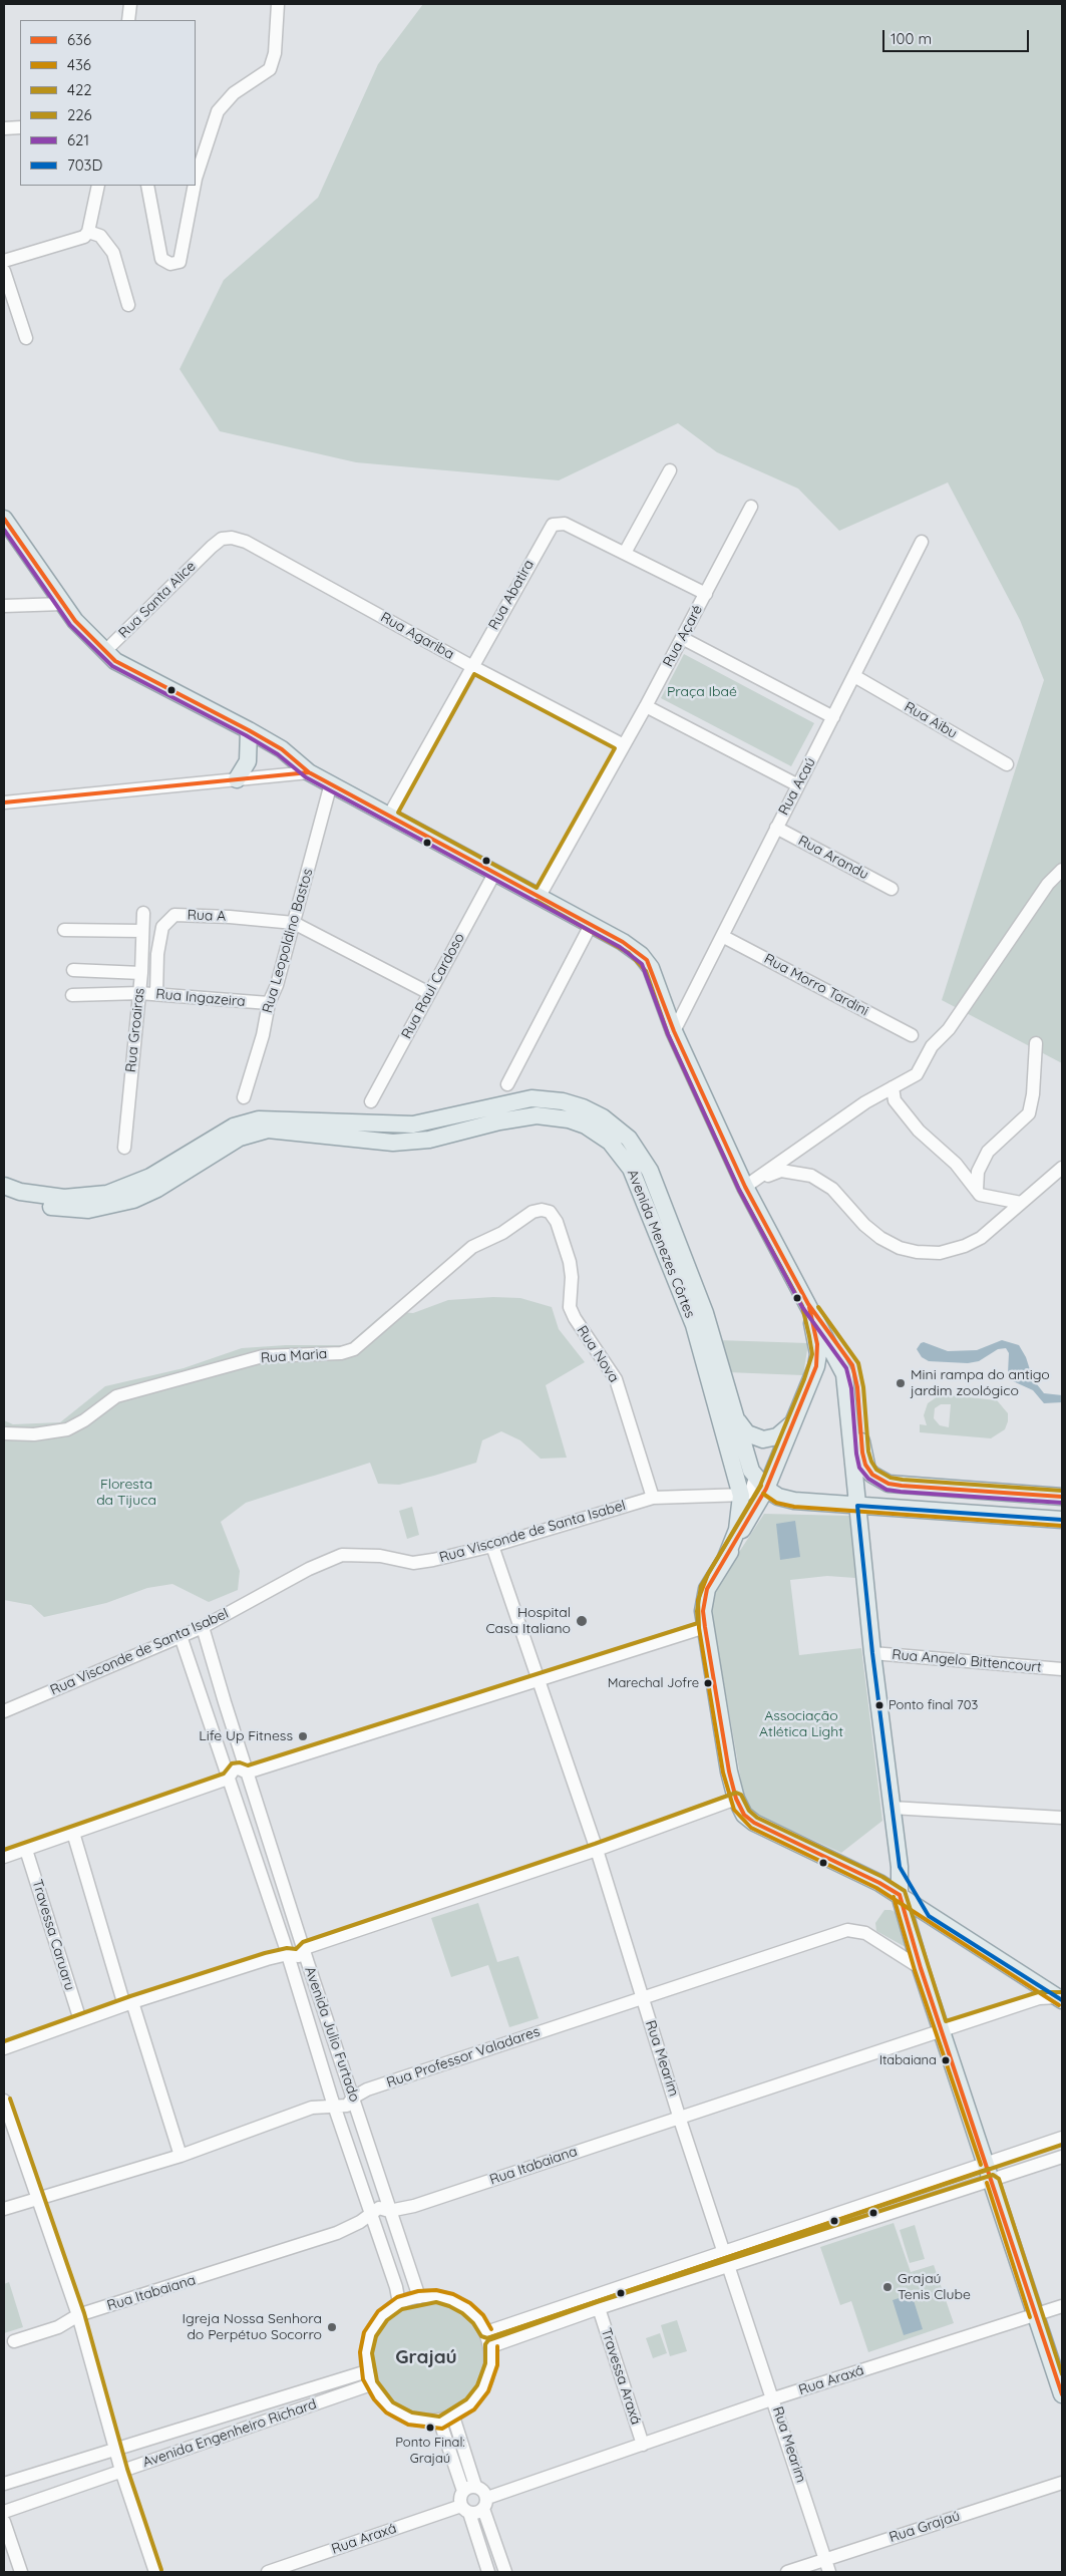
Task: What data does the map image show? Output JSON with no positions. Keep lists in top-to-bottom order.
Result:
{
  "streets": {
    "main road": ["Avenida Menezes Côrtes"],
    "street": [
      "Rua Abatira",
      "Rua Santa Alice",
      "Rua Agariba",
      "Rua Açaré",
      "Rua Aibu",
      "Rua Acaú",
      "Rua Arandu",
      "Rua A",
      "Rua Leopoldino Bastos",
      "Rua Morro Tardini",
      "Rua Raul Cardoso",
      "Rua Ingazeira",
      "Rua Groairas",
      "Rua Nova",
      "Rua Maria",
      "Rua Visconde de Santa Isabel",
      "Rua Angelo Bittencourt",
      "Travessa Caruaru",
      "Avenida Julio Furtado",
      "Rua Professor Valadares",
      "Rua Mearim",
      "Rua Itabaiana",
      "Travessa Araxá",
      "Rua Araxá",
      "Avenida Engenheiro Richard",
      "Rua Grajaú"
    ]
  },
  "crossings": [
    ["Rua Abatira", "Rua Agariba"],
    ["Rua Abatira", "Rua Açaré"],
    ["Rua Santa Alice", "Rua Agariba"],
    ["Rua Agariba", "Rua Açaré"],
    ["Rua Aibu", "Rua Acaú"],
    ["Rua Acaú", "Rua Arandu"],
    ["Rua Acaú", "Rua Morro Tardini"],
    ["Rua A", "Rua Leopoldino Bastos"],
    ["Rua A", "Rua Raul Cardoso"],
    ["Rua A", "Rua Ingazeira"],
    ["Rua Leopoldino Bastos", "Rua Ingazeira"],
    ["Rua Ingazeira", "Rua Groairas"],
    ["Avenida Menezes Côrtes", "Rua Visconde de Santa Isabel"],
    ["Rua Nova", "Rua Maria"],
    ["Rua Nova", "Rua Visconde de Santa Isabel"],
    ["Rua Visconde de Santa Isabel", "Avenida Julio Furtado"],
    ["Rua Visconde de Santa Isabel", "Rua Mearim"],
    ["Avenida Julio Furtado", "Rua Professor Valadares"],
    ["Avenida Julio Furtado", "Rua Itabaiana"],
    ["Avenida Julio Furtado", "Avenida Engenheiro Richard"],
    ["Rua Professor Valadares", "Rua Mearim"],
    ["Rua Mearim", "Rua Itabaiana"],
    ["Rua Mearim", "Rua Araxá"],
    ["Rua Mearim", "Rua Grajaú"],
    ["Travessa Araxá", "Rua Araxá"]
  ],
  "districts": ["Grajaú"],
  "parks": ["Praça Ibaé", "Floresta da Tijuca", "Associação Atlética Light"],
  "places": [
    "Mini rampa do antigo jardim zoológico",
    "Hospital Casa Italiano",
    "Marechal Jofre",
    "Ponto final 703",
    "Life Up Fitness",
    "Itabaiana",
    "Grajaú Tenis Clube",
    "Igreja Nossa Senhora do Perpétuo Socorro",
    "Ponto Final: Grajaú"
  ],
  "lines": [
    "transit line 636",
    "transit line 621",
    "transit line 422",
    "transit line 436",
    "transit line 703D",
    "transit line 226"
  ],
  "legend": [
    "636",
    "436",
    "422",
    "226",
    "621",
    "703D"
  ],
  "scale_bar": "100 m"
}
